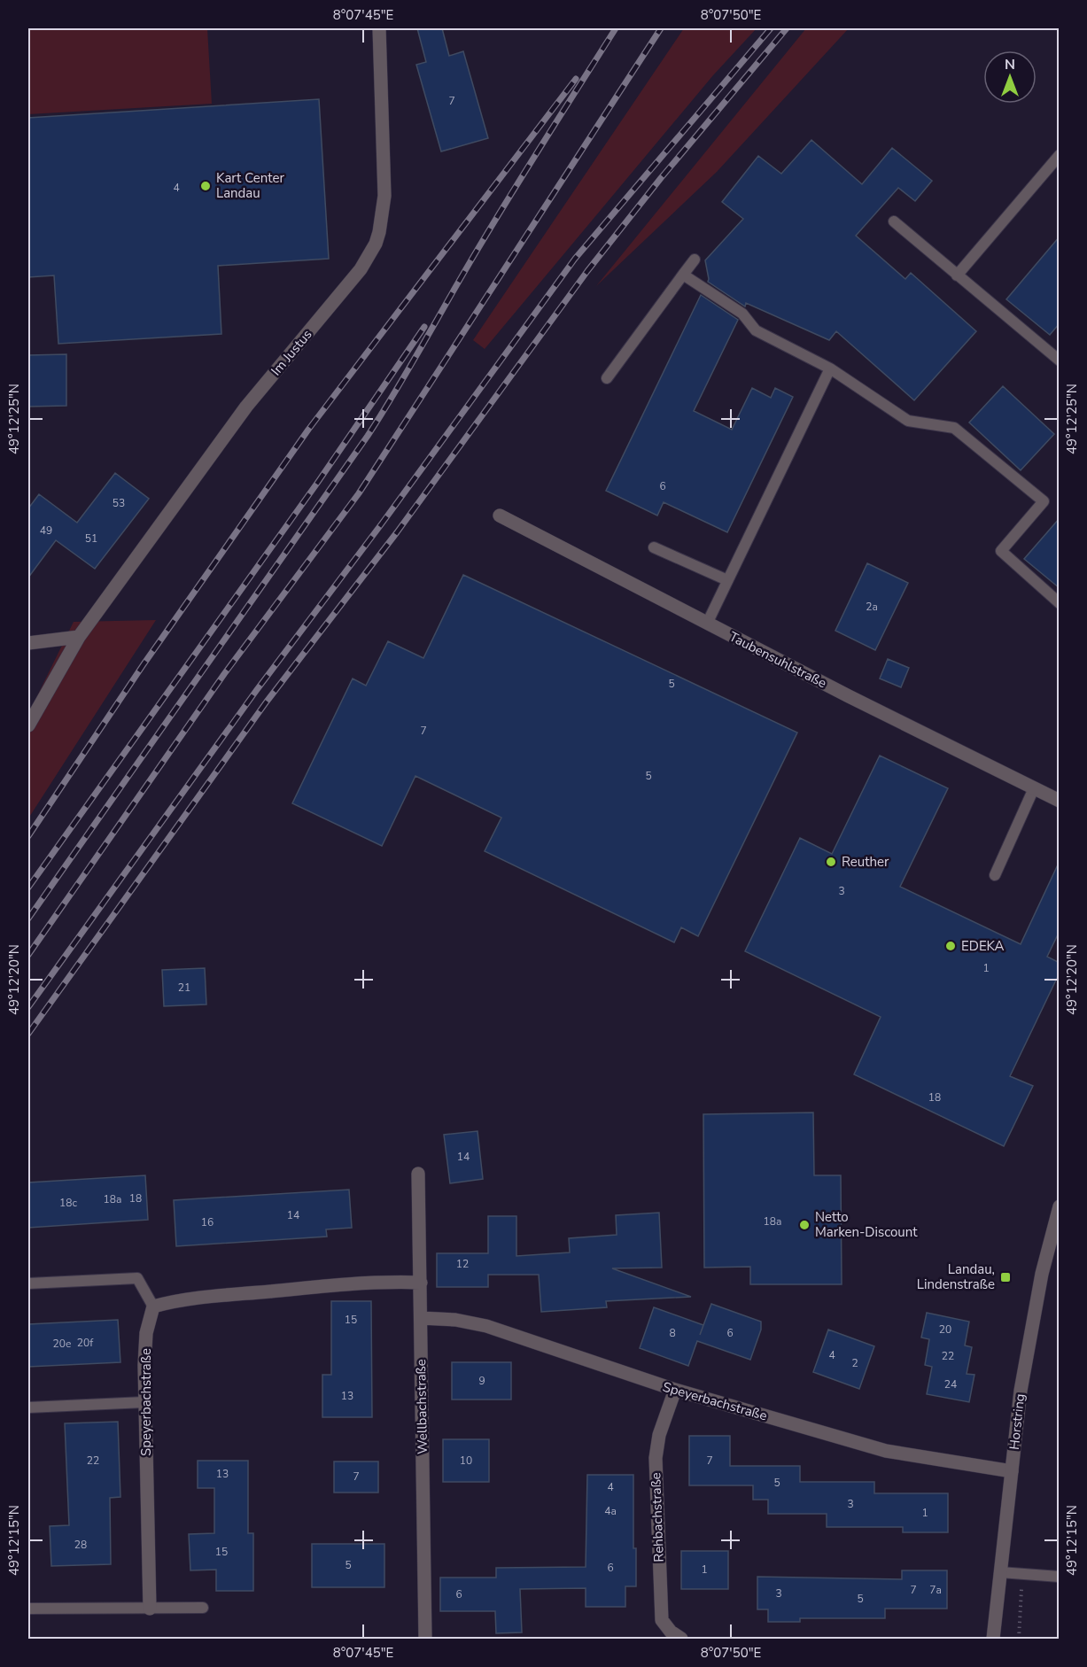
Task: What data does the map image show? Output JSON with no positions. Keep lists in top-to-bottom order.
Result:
{
  "streets": {
    "street": [
      "Im Justus",
      "Taubensuhlstraße",
      "Speyerbachstraße",
      "Wellbachstraße",
      "Horstring",
      "Rehbachstraße"
    ]
  },
  "crossings": [
    ["Speyerbachstraße", "Wellbachstraße"],
    ["Speyerbachstraße", "Horstring"],
    ["Speyerbachstraße", "Rehbachstraße"]
  ],
  "places": {
    "other": [
      "Kart Center Landau",
      "Reuther",
      "EDEKA",
      "Netto Marken-Discount"
    ],
    "transit": ["Landau, Lindenstraße"]
  },
  "house_numbers": [
    "7",
    "4",
    "6",
    "53",
    "49",
    "51",
    "2a",
    "5",
    "7",
    "5",
    "3",
    "1",
    "21",
    "18",
    "14",
    "18",
    "18a",
    "18c",
    "14",
    "18a",
    "16",
    "12",
    "15",
    "20",
    "8",
    "6",
    "20f",
    "20e",
    "4",
    "22",
    "2",
    "9",
    "24",
    "13",
    "22",
    "10",
    "7",
    "13",
    "7",
    "5",
    "4",
    "3",
    "4a",
    "1",
    "28",
    "15",
    "5",
    "6",
    "1",
    "7",
    "7a",
    "3",
    "6",
    "5"
  ],
  "north": "top",
  "coordinates": [
    "8°07'45\"E",
    "8°07'50\"E",
    "49°12'25\"N",
    "49°12'20\"N",
    "49°12'15\"N"
  ]
}
